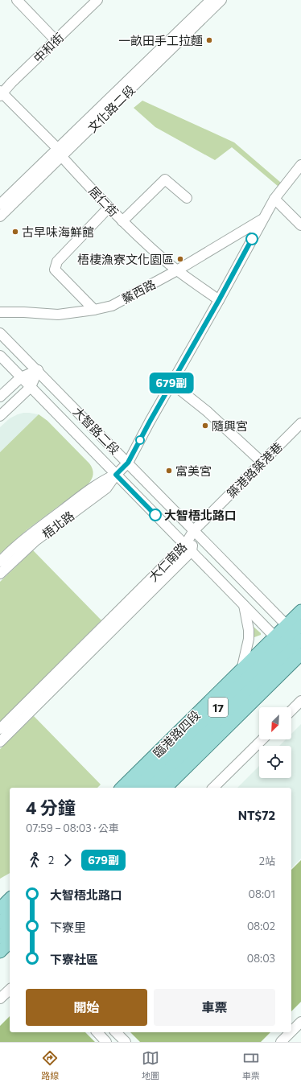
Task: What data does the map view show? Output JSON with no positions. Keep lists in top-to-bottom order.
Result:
{
  "streets": {
    "main road": ["17", "臨港路四段"],
    "street": [
      "中和街",
      "文化路二段",
      "居仁街",
      "鰲西路",
      "大智路二段",
      "築港路築港巷",
      "梧北路",
      "大仁南路"
    ]
  },
  "crossings": [
    ["中和街", "居仁街"],
    ["文化路二段", "居仁街"],
    ["居仁街", "鰲西路"],
    ["居仁街", "梧北路"],
    ["鰲西路", "梧北路"],
    ["大智路二段", "築港路築港巷"],
    ["大智路二段", "梧北路"],
    ["大智路二段", "大仁南路"],
    ["大智路二段", "臨港路四段"],
    ["築港路築港巷", "大仁南路"]
  ],
  "places": [
    "一畝田手工拉麵",
    "古早味海鮮館",
    "梧棲漁寮文化園區",
    "隨興宮",
    "富美宮",
    "大智梧北路口"
  ],
  "lines": ["bus line 679副"],
  "north": "bottom left",
  "page": {
    "on_map": "679副",
    "heading": ["4 分鐘", "07:59 – 08:03 · 公車", "NT$72"],
    "legs": ["2", "679副", "2站"],
    "list": [
      {
        "name": "大智梧北路口",
        "value": "08:01"
      },
      {
        "name": "下寮里",
        "value": "08:02"
      },
      {
        "name": "下寮社區",
        "value": "08:03"
      }
    ],
    "buttons": ["開始", "車票"],
    "tabs": ["路線", "地圖", "車票"]
  }
}
